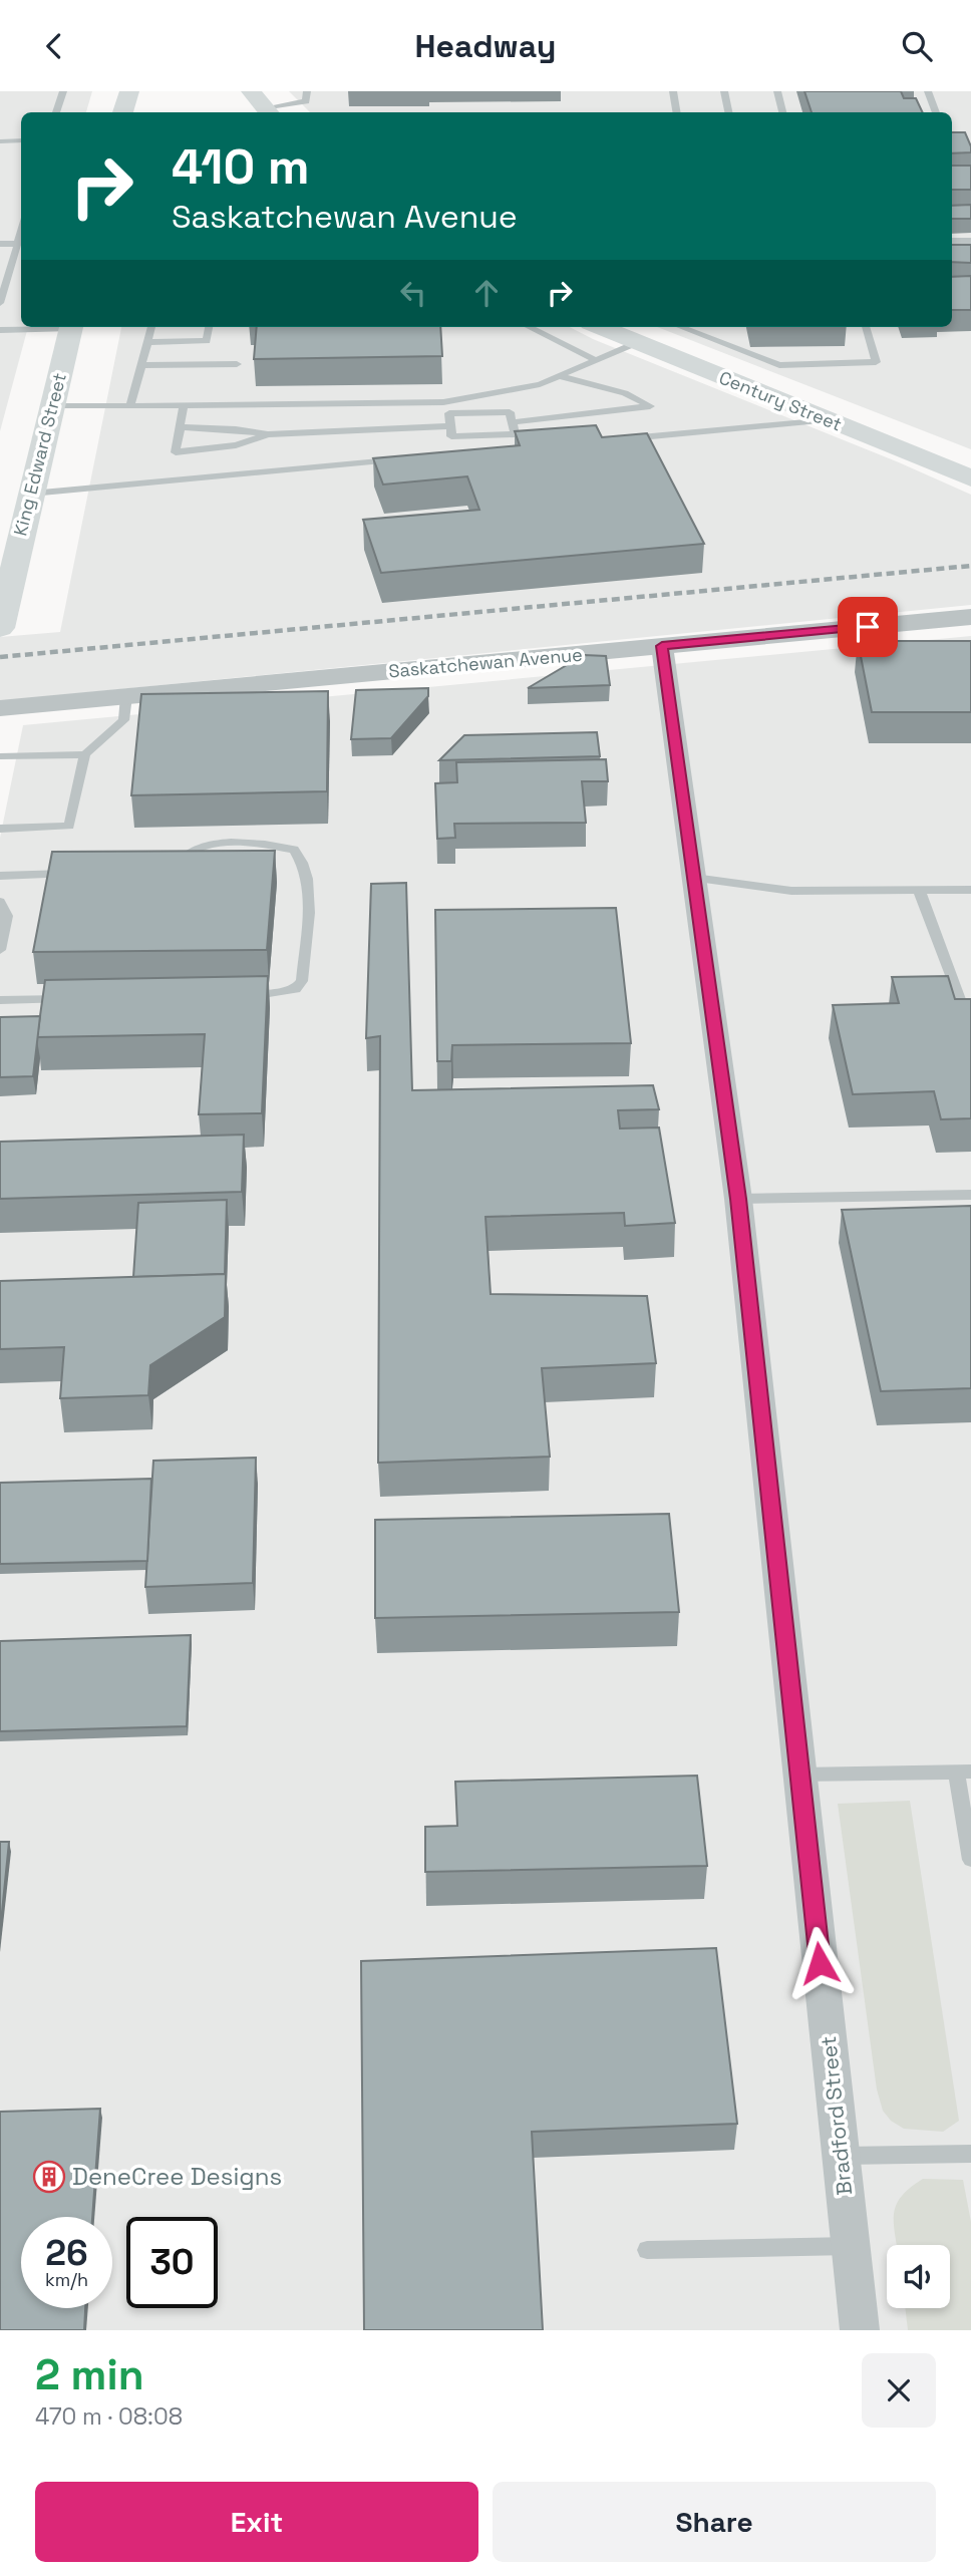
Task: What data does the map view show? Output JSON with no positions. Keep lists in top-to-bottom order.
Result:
{
  "streets": {
    "main road": ["Century Street", "King Edward Street"],
    "street": ["Saskatchewan Avenue", "Bradford Street"]
  },
  "crossings": [
    ["Saskatchewan Avenue", "Bradford Street"]
  ],
  "places": {
    "building": ["DeneCree Designs"]
  },
  "page": {
    "header": "Headway",
    "turn": ["410 m", "Saskatchewan Avenue"],
    "speed": "26 km/h",
    "limit": "30",
    "heading": ["2 min", "470 m · 08:08"],
    "buttons": ["Exit", "Share"]
  }
}
